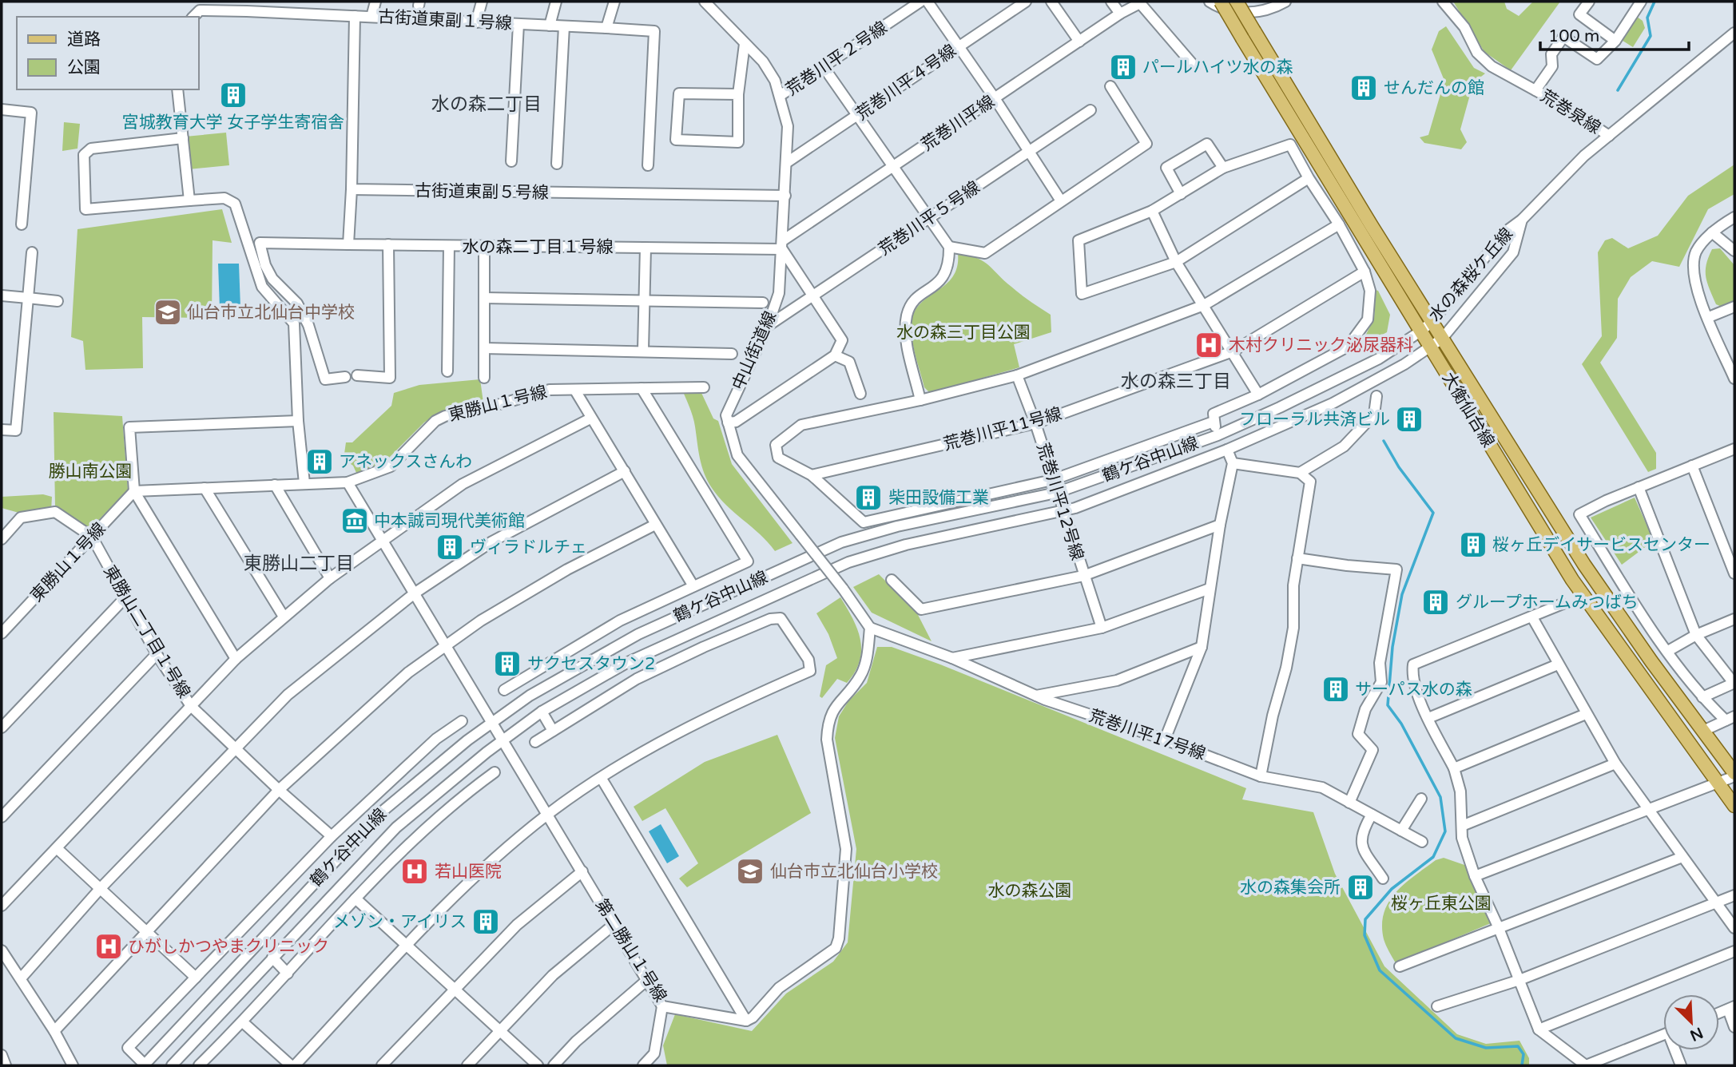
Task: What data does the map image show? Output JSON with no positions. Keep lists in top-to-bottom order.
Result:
{
  "streets": {
    "main road": ["大衡仙台線"],
    "street": [
      "古街道東副１号線",
      "荒巻川平２号線",
      "荒巻川平４号線",
      "荒巻泉線",
      "荒巻川平線",
      "古街道東副５号線",
      "荒巻川平５号線",
      "水の森二丁目１号線",
      "水の森桜ケ丘線",
      "中山街道線",
      "東勝山１号線",
      "荒巻川平11号線",
      "鶴ケ谷中山線",
      "荒巻川平12号線",
      "東勝山二丁目１号線",
      "荒巻川平17号線",
      "第二勝山１号線"
    ]
  },
  "crossings": [
    ["荒巻川平２号線", "中山街道線"],
    ["荒巻川平４号線", "中山街道線"],
    ["荒巻泉線", "水の森桜ケ丘線"],
    ["荒巻川平線", "水の森二丁目１号線"],
    ["荒巻川平線", "中山街道線"],
    ["古街道東副５号線", "中山街道線"],
    ["荒巻川平５号線", "中山街道線"],
    ["水の森二丁目１号線", "中山街道線"],
    ["水の森桜ケ丘線", "大衡仙台線"],
    ["水の森桜ケ丘線", "鶴ケ谷中山線"],
    ["水の森桜ケ丘線", "荒巻川平12号線"],
    ["水の森桜ケ丘線", "第二勝山１号線"],
    ["東勝山１号線", "東勝山二丁目１号線"],
    ["東勝山１号線", "第二勝山１号線"],
    ["大衡仙台線", "鶴ケ谷中山線"],
    ["荒巻川平11号線", "荒巻川平12号線"],
    ["鶴ケ谷中山線", "荒巻川平12号線"],
    ["鶴ケ谷中山線", "第二勝山１号線"]
  ],
  "districts": ["水の森二丁目", "水の森三丁目", "東勝山二丁目"],
  "parks": [
    "水の森三丁目公園",
    "勝山南公園",
    "水の森公園",
    "桜ヶ丘東公園"
  ],
  "places": {
    "building": [
      "パールハイツ水の森",
      "せんだんの館",
      "宮城教育大学 女子学生寄宿舎",
      "フローラル共済ビル",
      "アネックスさんわ",
      "柴田設備工業",
      "桜ヶ丘デイサービスセンター",
      "ヴィラドルチェ",
      "グループホームみつばち",
      "サクセスタウン2",
      "サーパス水の森",
      "水の森集会所",
      "メゾン・アイリス"
    ],
    "school or university": ["仙台市立北仙台中学校", "仙台市立北仙台小学校"],
    "hospital": ["木村クリニック泌尿器科", "若山医院", "ひがしかつやまクリニック"],
    "museum": ["中本誠司現代美術館"]
  },
  "legend": ["道路", "公園"],
  "scale_bar": "100 m",
  "north": "bottom right"
}
